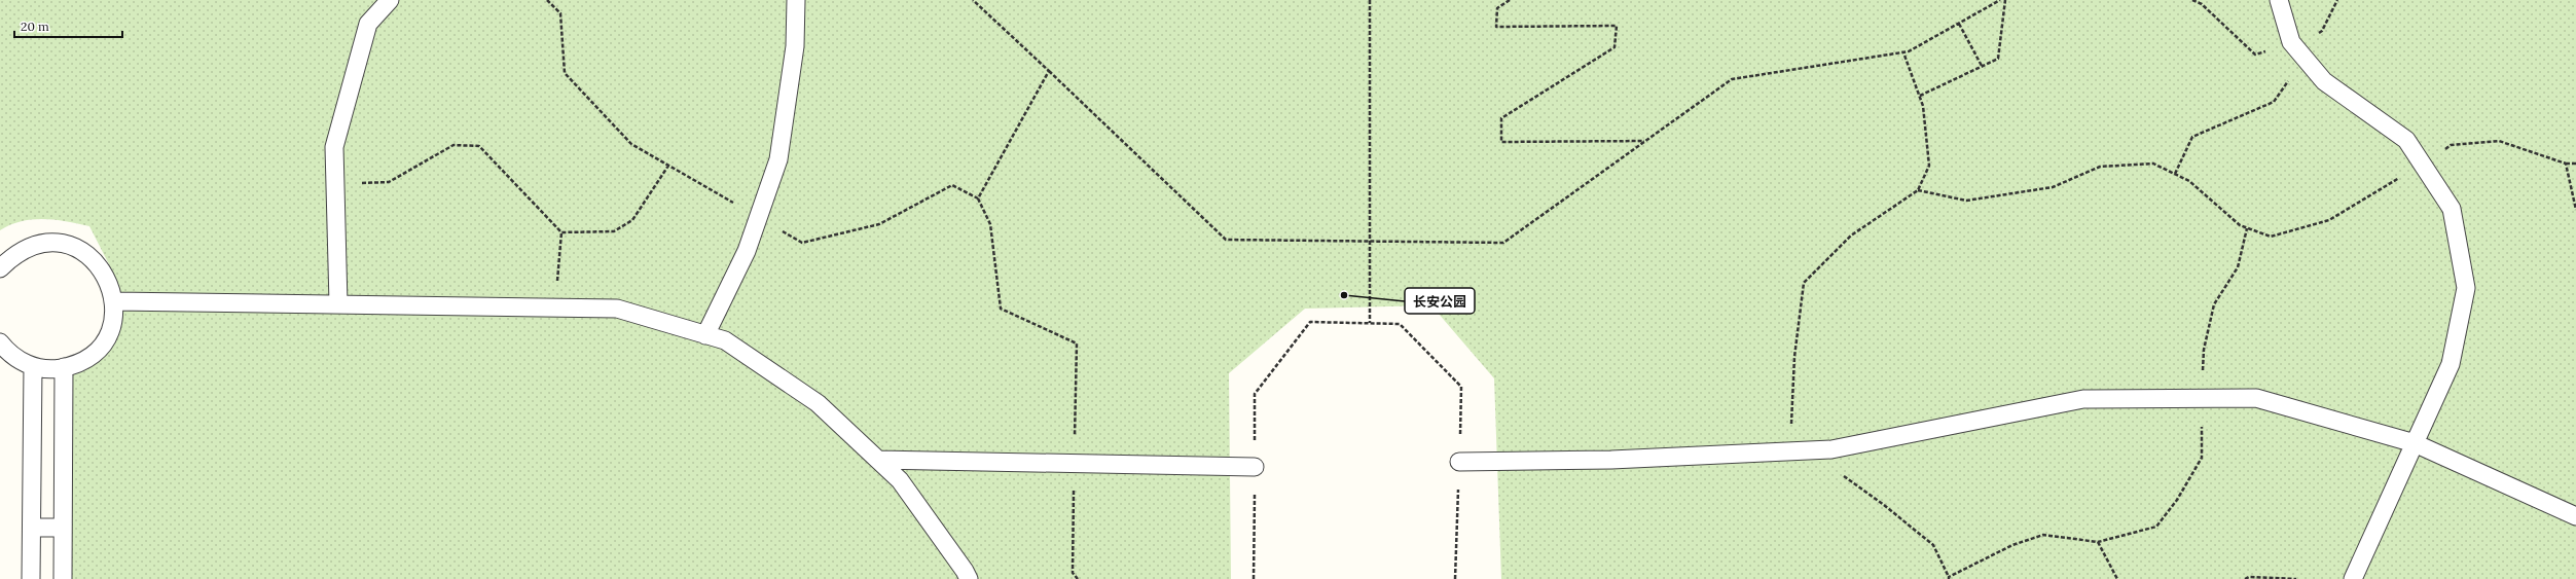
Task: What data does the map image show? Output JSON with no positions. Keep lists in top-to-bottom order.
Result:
{
  "places": ["长安公园"],
  "scale_bar": "20 m"
}
